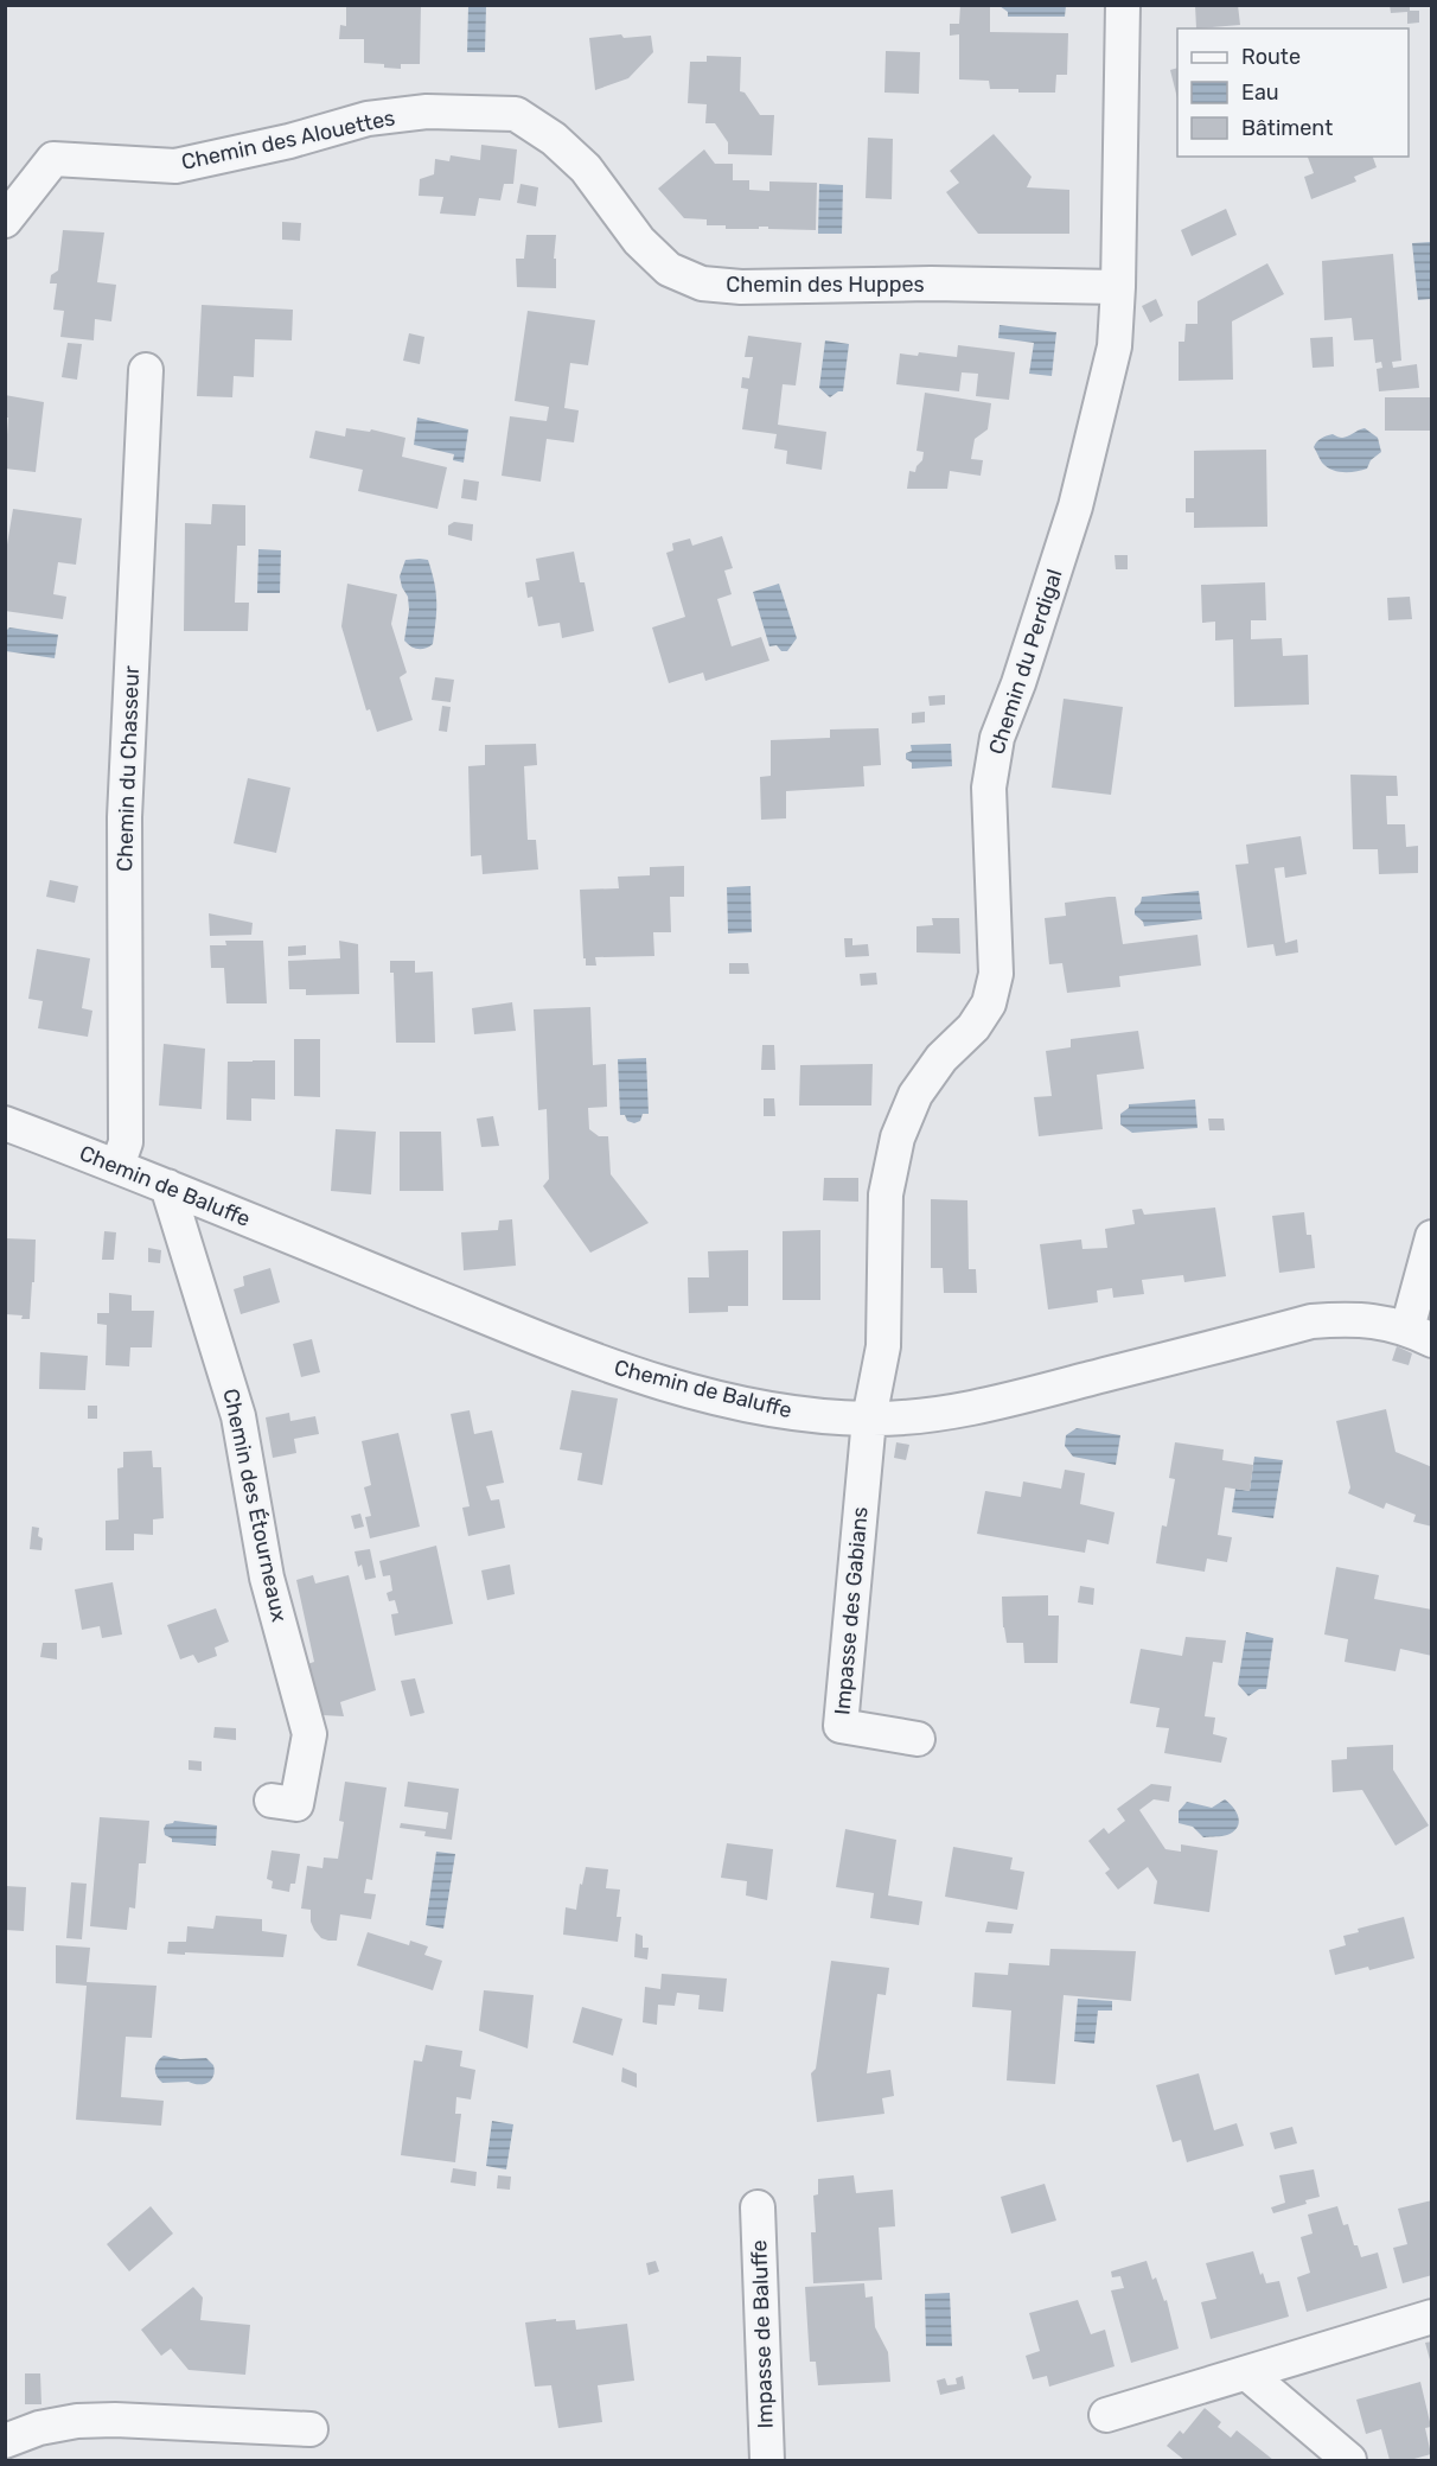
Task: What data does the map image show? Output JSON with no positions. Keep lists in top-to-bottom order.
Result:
{
  "streets": {
    "street": [
      "Chemin des Alouettes",
      "Chemin des Huppes",
      "Chemin du Perdigal",
      "Chemin du Chasseur",
      "Chemin de Baluffe",
      "Chemin des Étourneaux",
      "Impasse des Gabians",
      "Impasse de Baluffe"
    ]
  },
  "crossings": [
    ["Chemin des Alouettes", "Chemin des Huppes"],
    ["Chemin des Huppes", "Chemin du Perdigal"],
    ["Chemin du Perdigal", "Chemin de Baluffe"],
    ["Chemin du Perdigal", "Impasse des Gabians"],
    ["Chemin du Chasseur", "Chemin de Baluffe"],
    ["Chemin de Baluffe", "Chemin des Étourneaux"],
    ["Chemin de Baluffe", "Impasse des Gabians"]
  ],
  "legend": ["Route", "Eau", "Bâtiment"]
}
